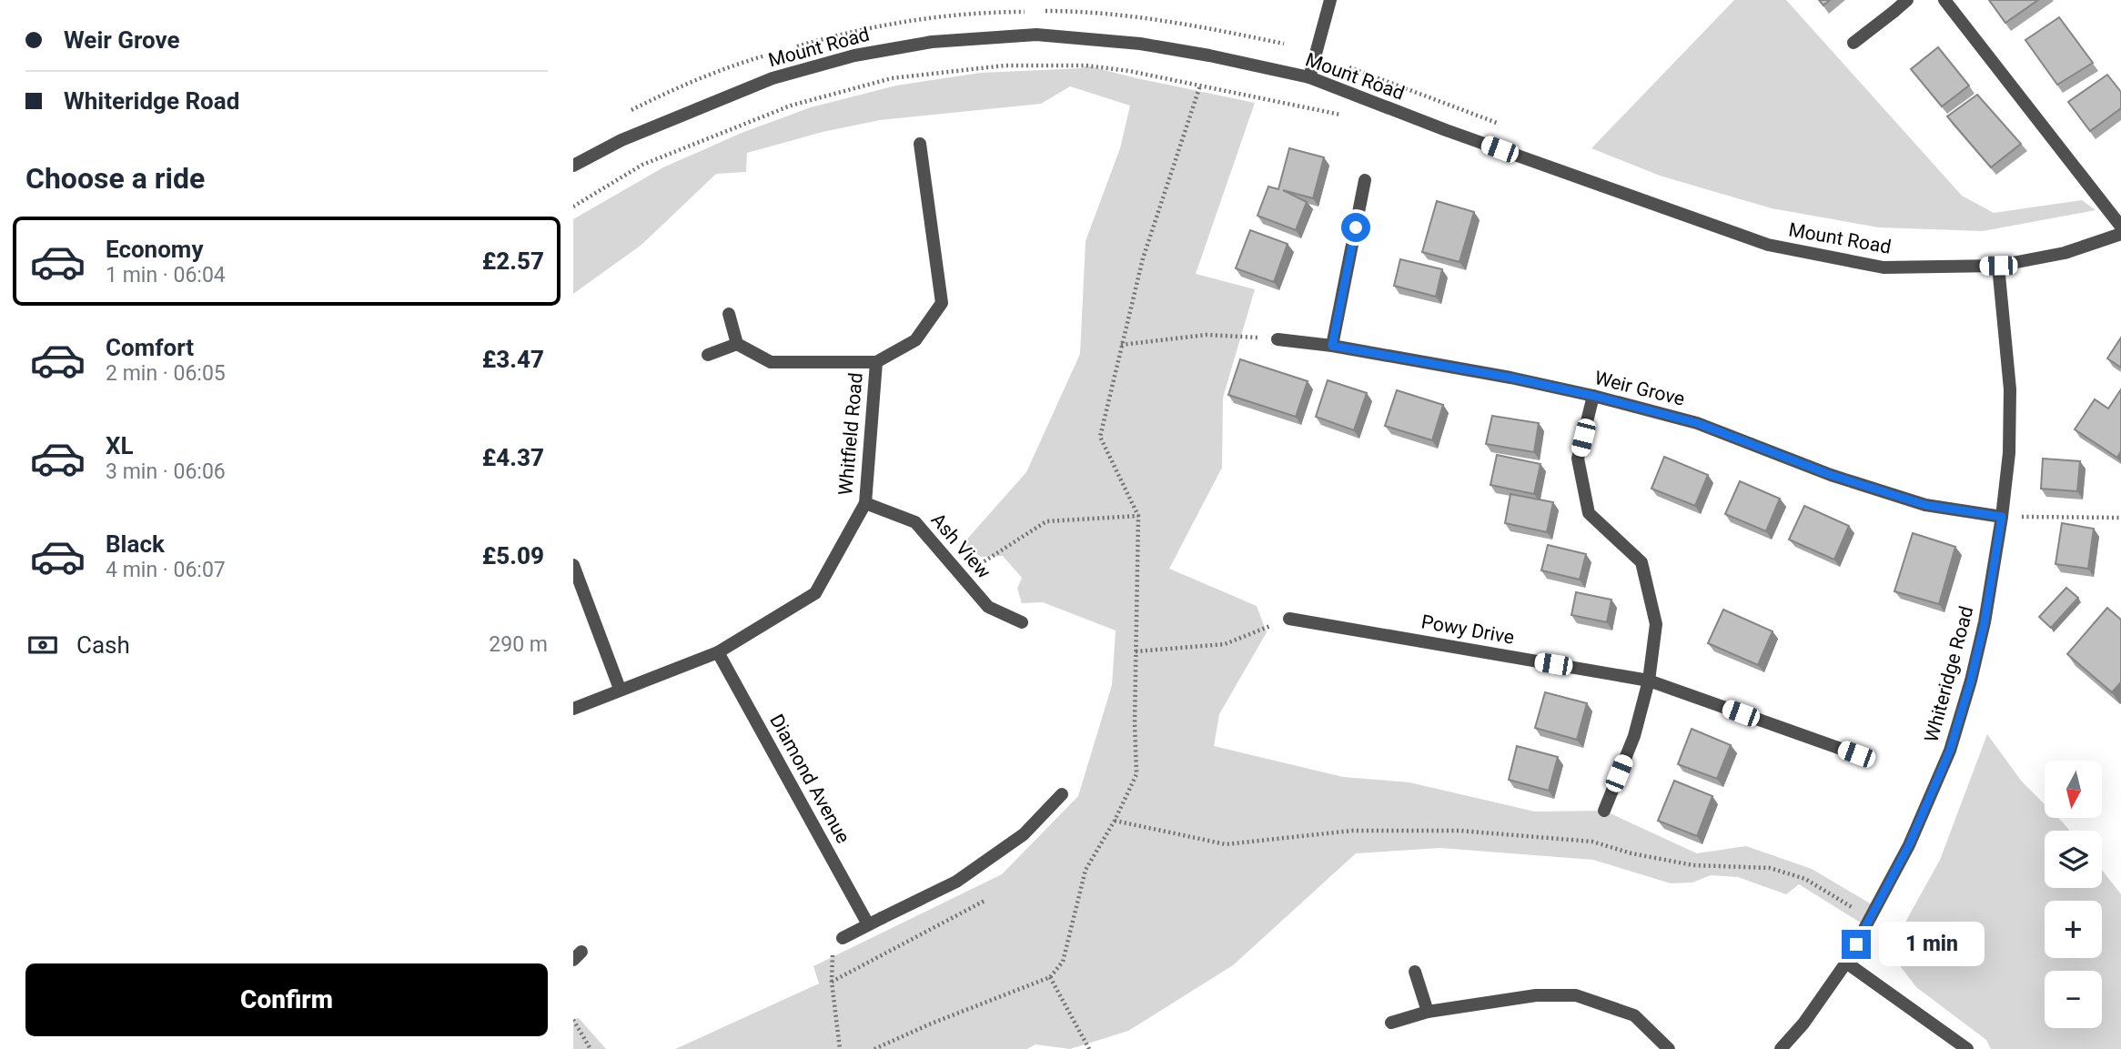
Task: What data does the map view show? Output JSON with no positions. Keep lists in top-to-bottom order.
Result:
{
  "streets": {
    "street": [
      "Mount Road",
      "Weir Grove",
      "Whitfield Road",
      "Ash View",
      "Powy Drive",
      "Whiteridge Road",
      "Diamond Avenue"
    ]
  },
  "crossings": [
    ["Mount Road", "Whiteridge Road"],
    ["Weir Grove", "Whiteridge Road"],
    ["Whitfield Road", "Ash View"],
    ["Whitfield Road", "Diamond Avenue"]
  ],
  "north": "bottom",
  "page": {
    "banner": ["Weir Grove", "Whiteridge Road"],
    "heading": "Choose a ride",
    "list": [
      {
        "name": "Economy",
        "note": "1 min · 06:04",
        "value": "£2.57"
      },
      {
        "name": "Comfort",
        "note": "2 min · 06:05",
        "value": "£3.47"
      },
      {
        "name": "XL",
        "note": "3 min · 06:06",
        "value": "£4.37"
      },
      {
        "name": "Black",
        "note": "4 min · 06:07",
        "value": "£5.09"
      }
    ],
    "pay": ["Cash", "290 m"],
    "map_buttons": ["+", "−"],
    "bubble": "1 min",
    "buttons": "Confirm"
  }
}
